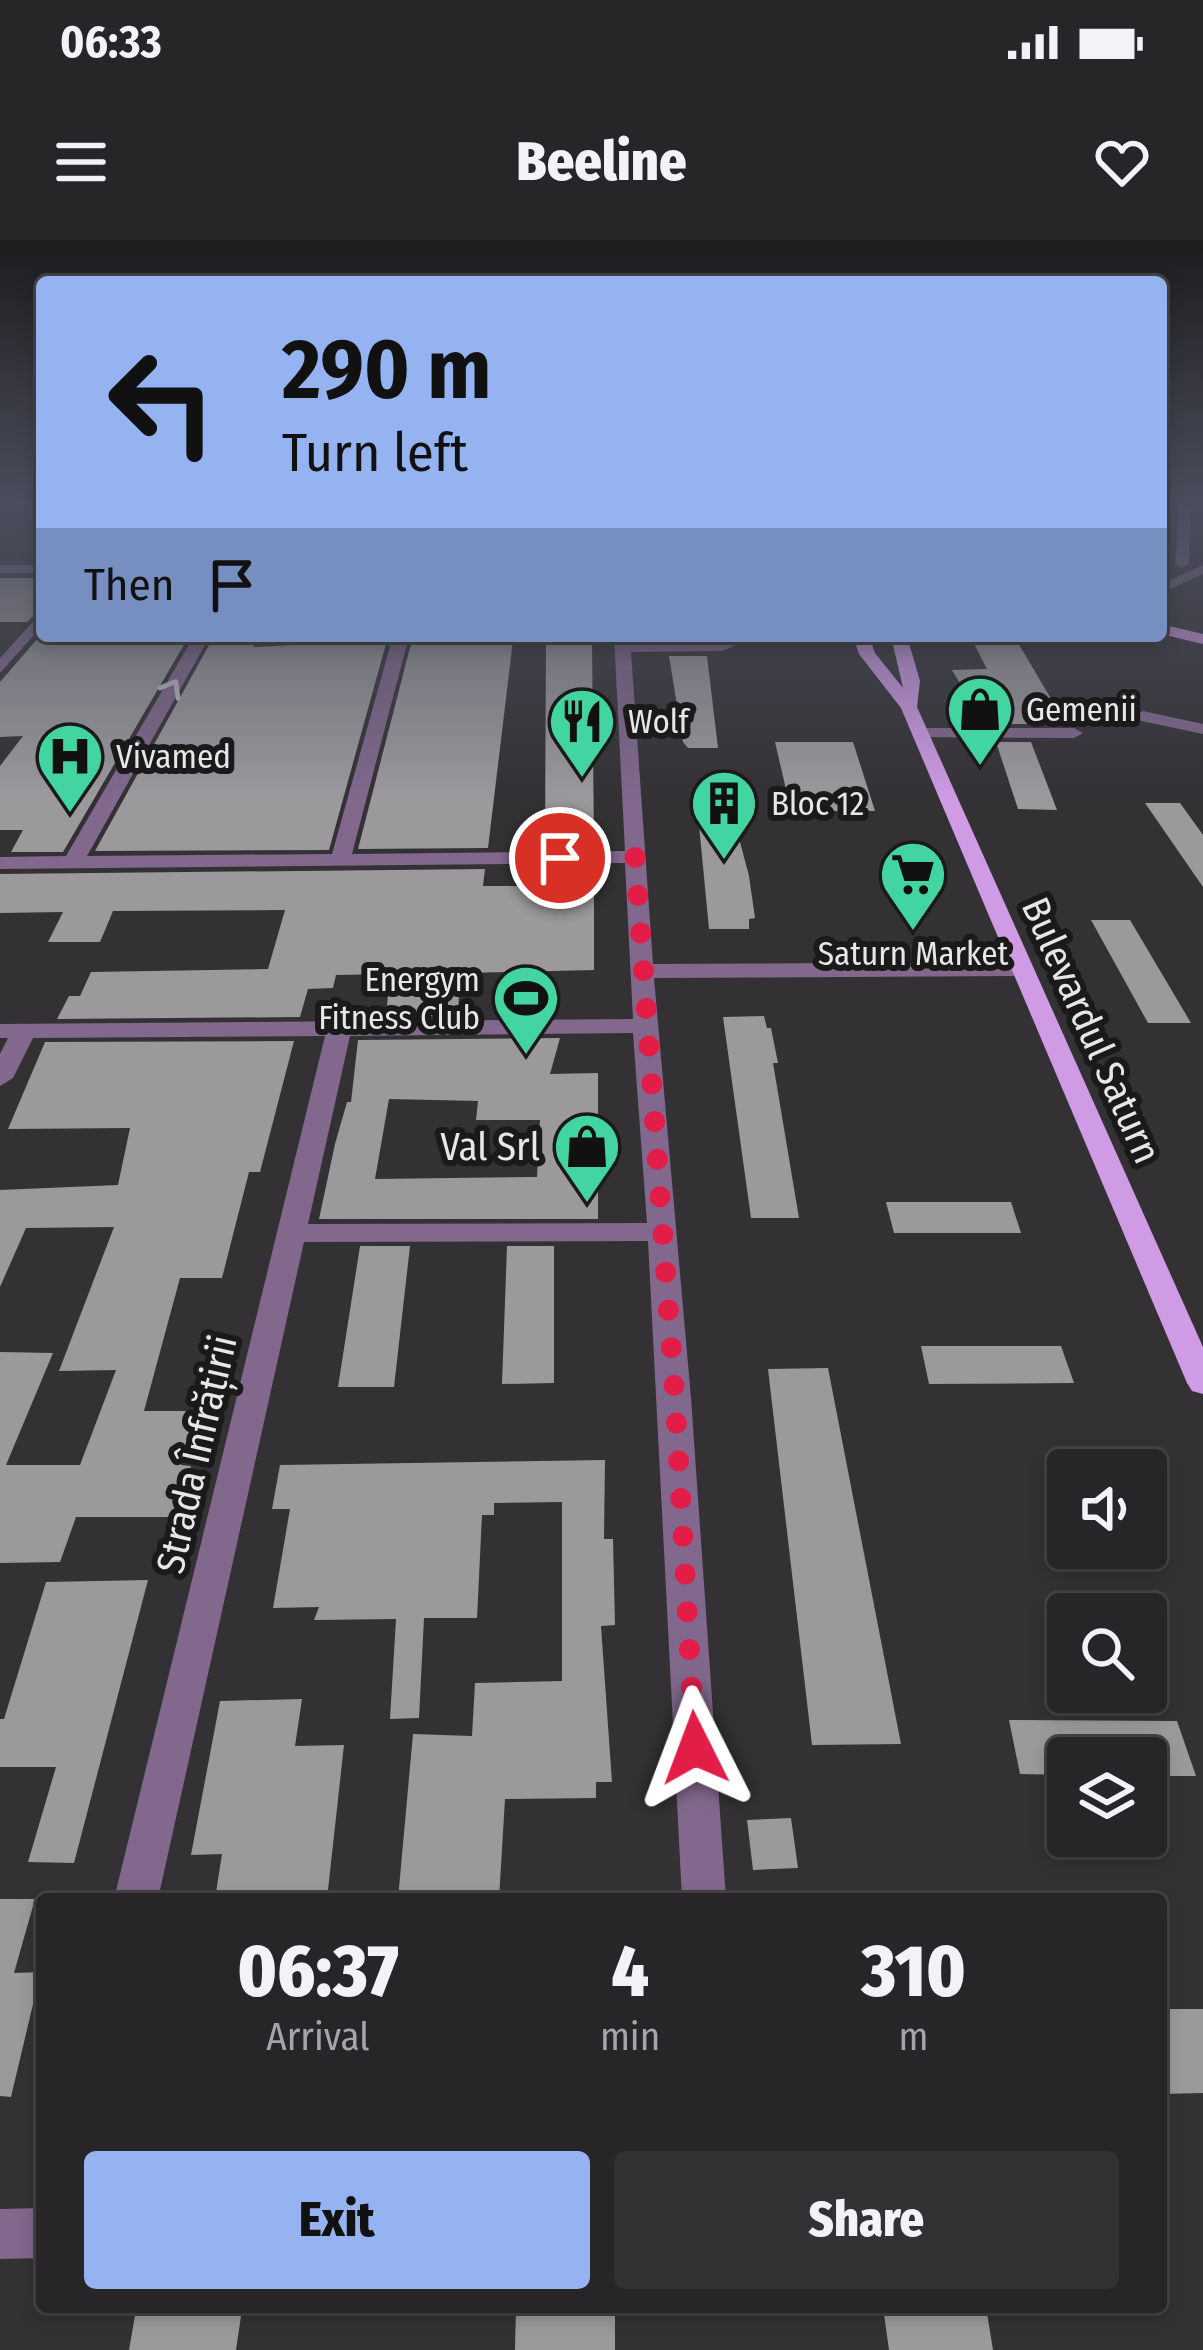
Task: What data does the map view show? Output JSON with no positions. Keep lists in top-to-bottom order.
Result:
{
  "streets": {
    "main road": ["Bulevardul Saturn"],
    "street": ["Strada Înfrățirii"]
  },
  "places": {
    "shop": ["Gemenii", "Val Srl"],
    "restaurant": ["Wolf"],
    "hospital": ["Vivamed"],
    "building": ["Bloc 12"],
    "supermarket": ["Saturn Market"],
    "sports": ["Energym Fitness Club"]
  },
  "page": {
    "status": "06:33",
    "header": "Beeline",
    "turn": ["290 m", "Turn left"],
    "then": "Then",
    "eta": [
      "06:37",
      "Arrival",
      "4",
      "min",
      "310",
      "m"
    ],
    "buttons": ["Exit", "Share"]
  }
}
